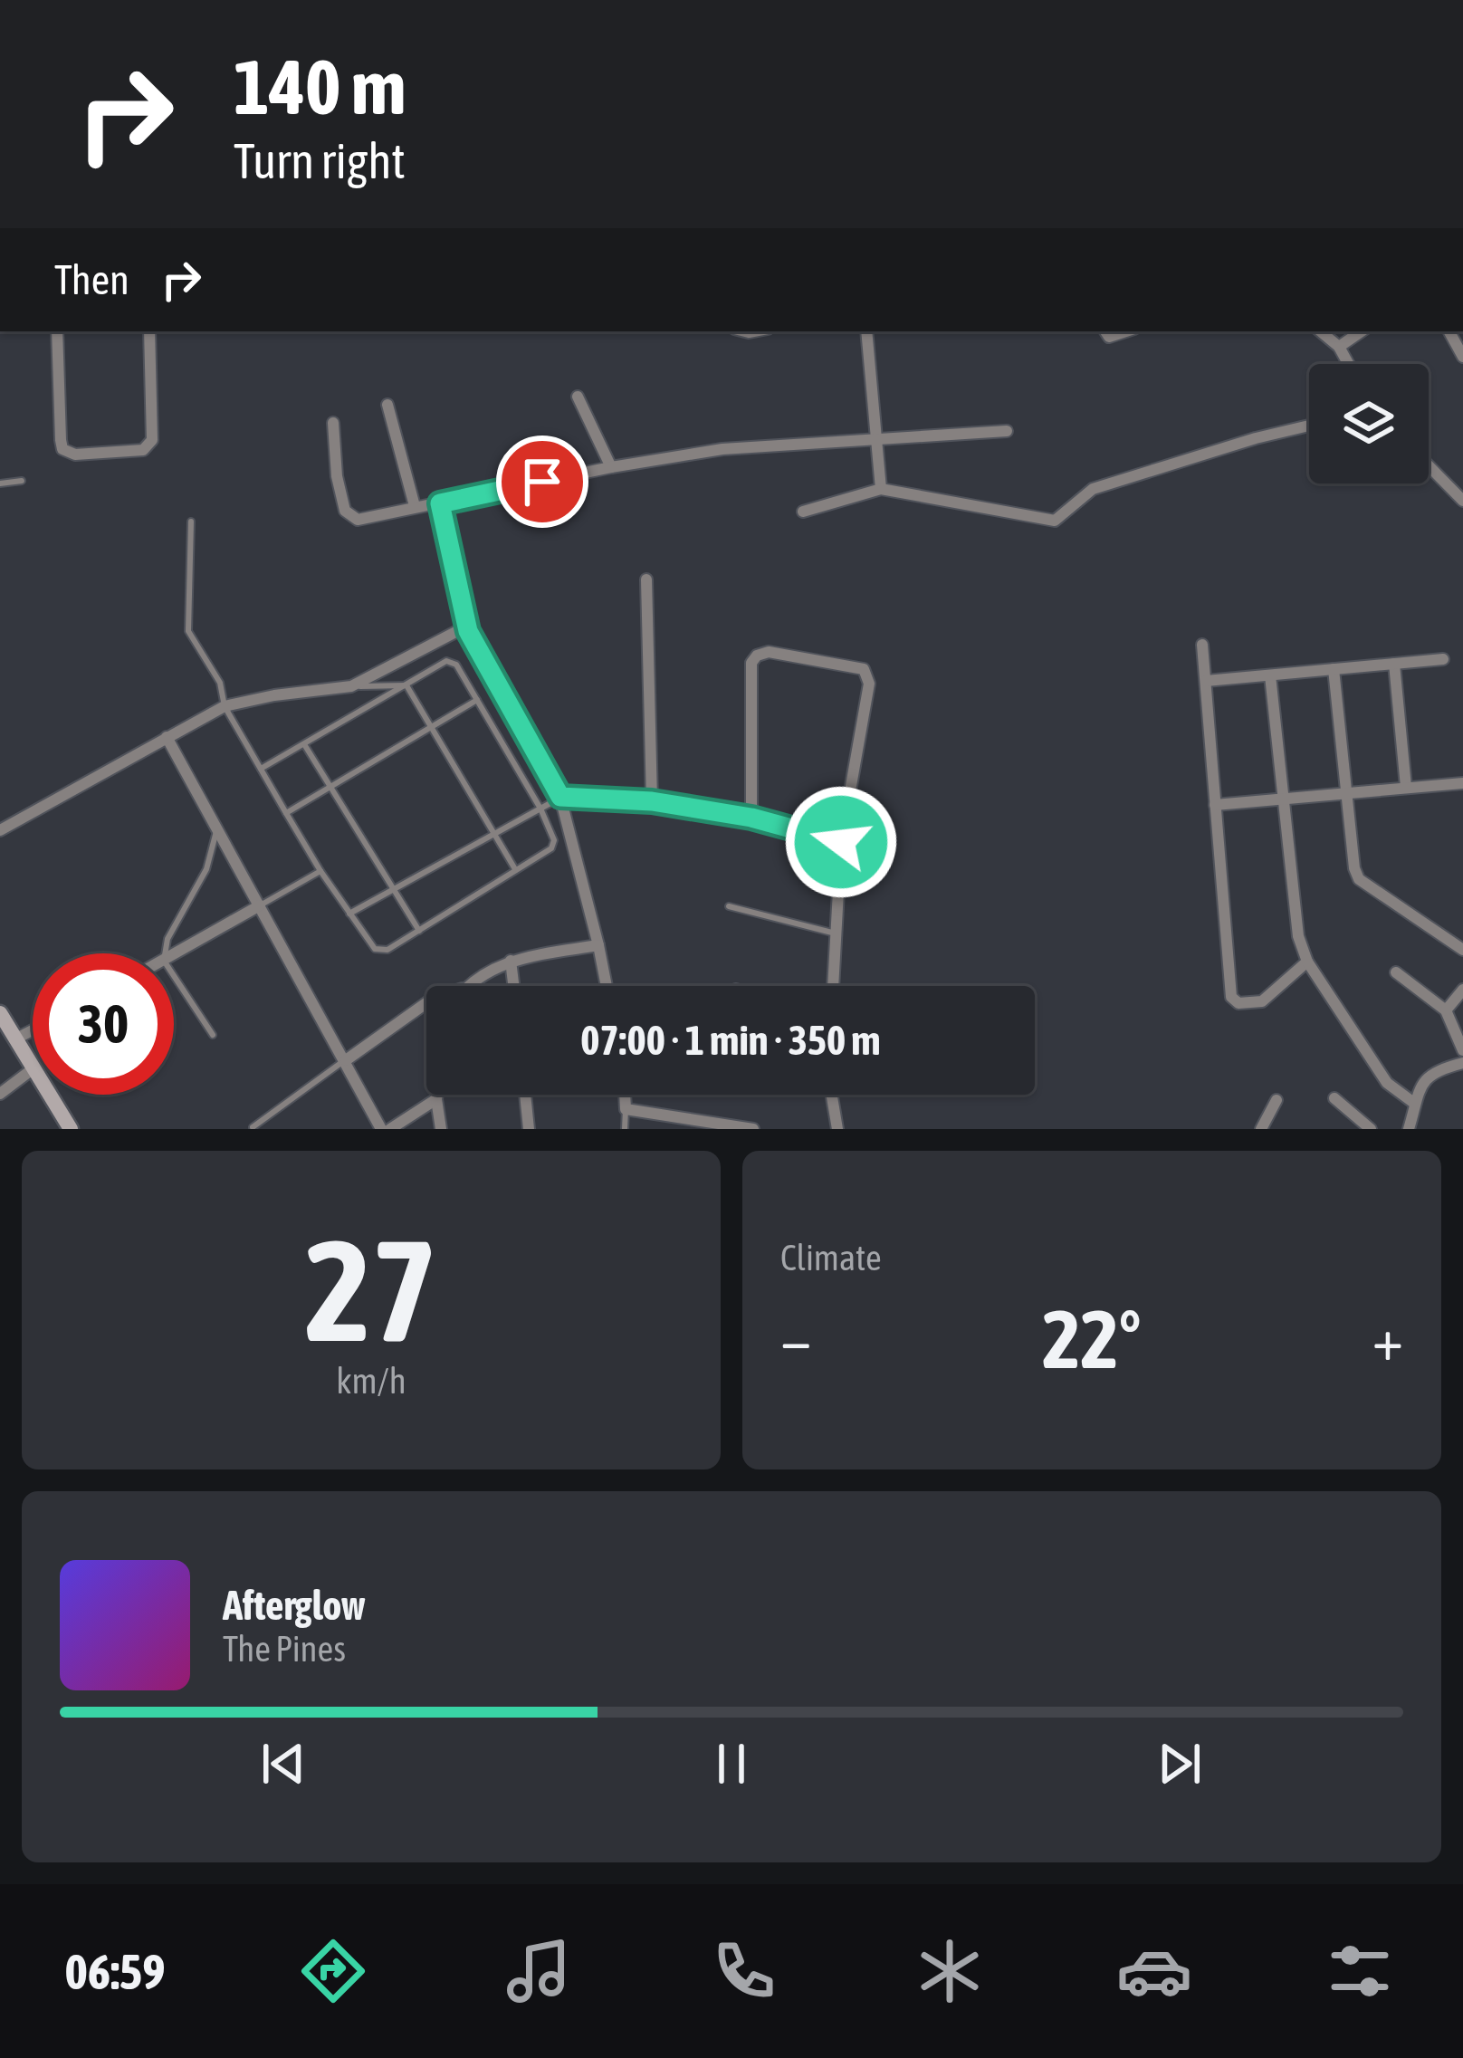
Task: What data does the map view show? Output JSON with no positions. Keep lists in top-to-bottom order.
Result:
{
  "page": {
    "turn": ["140 m", "Turn right"],
    "then": "Then",
    "limit": "30",
    "trip": "07:00 · 1 min · 350 m",
    "tile": [
      ["27", "km/h"],
      "Climate"
    ],
    "heat": ["−", "22°", "+"],
    "song": ["Afterglow", "The Pines"],
    "tabs": "06:59"
  }
}
